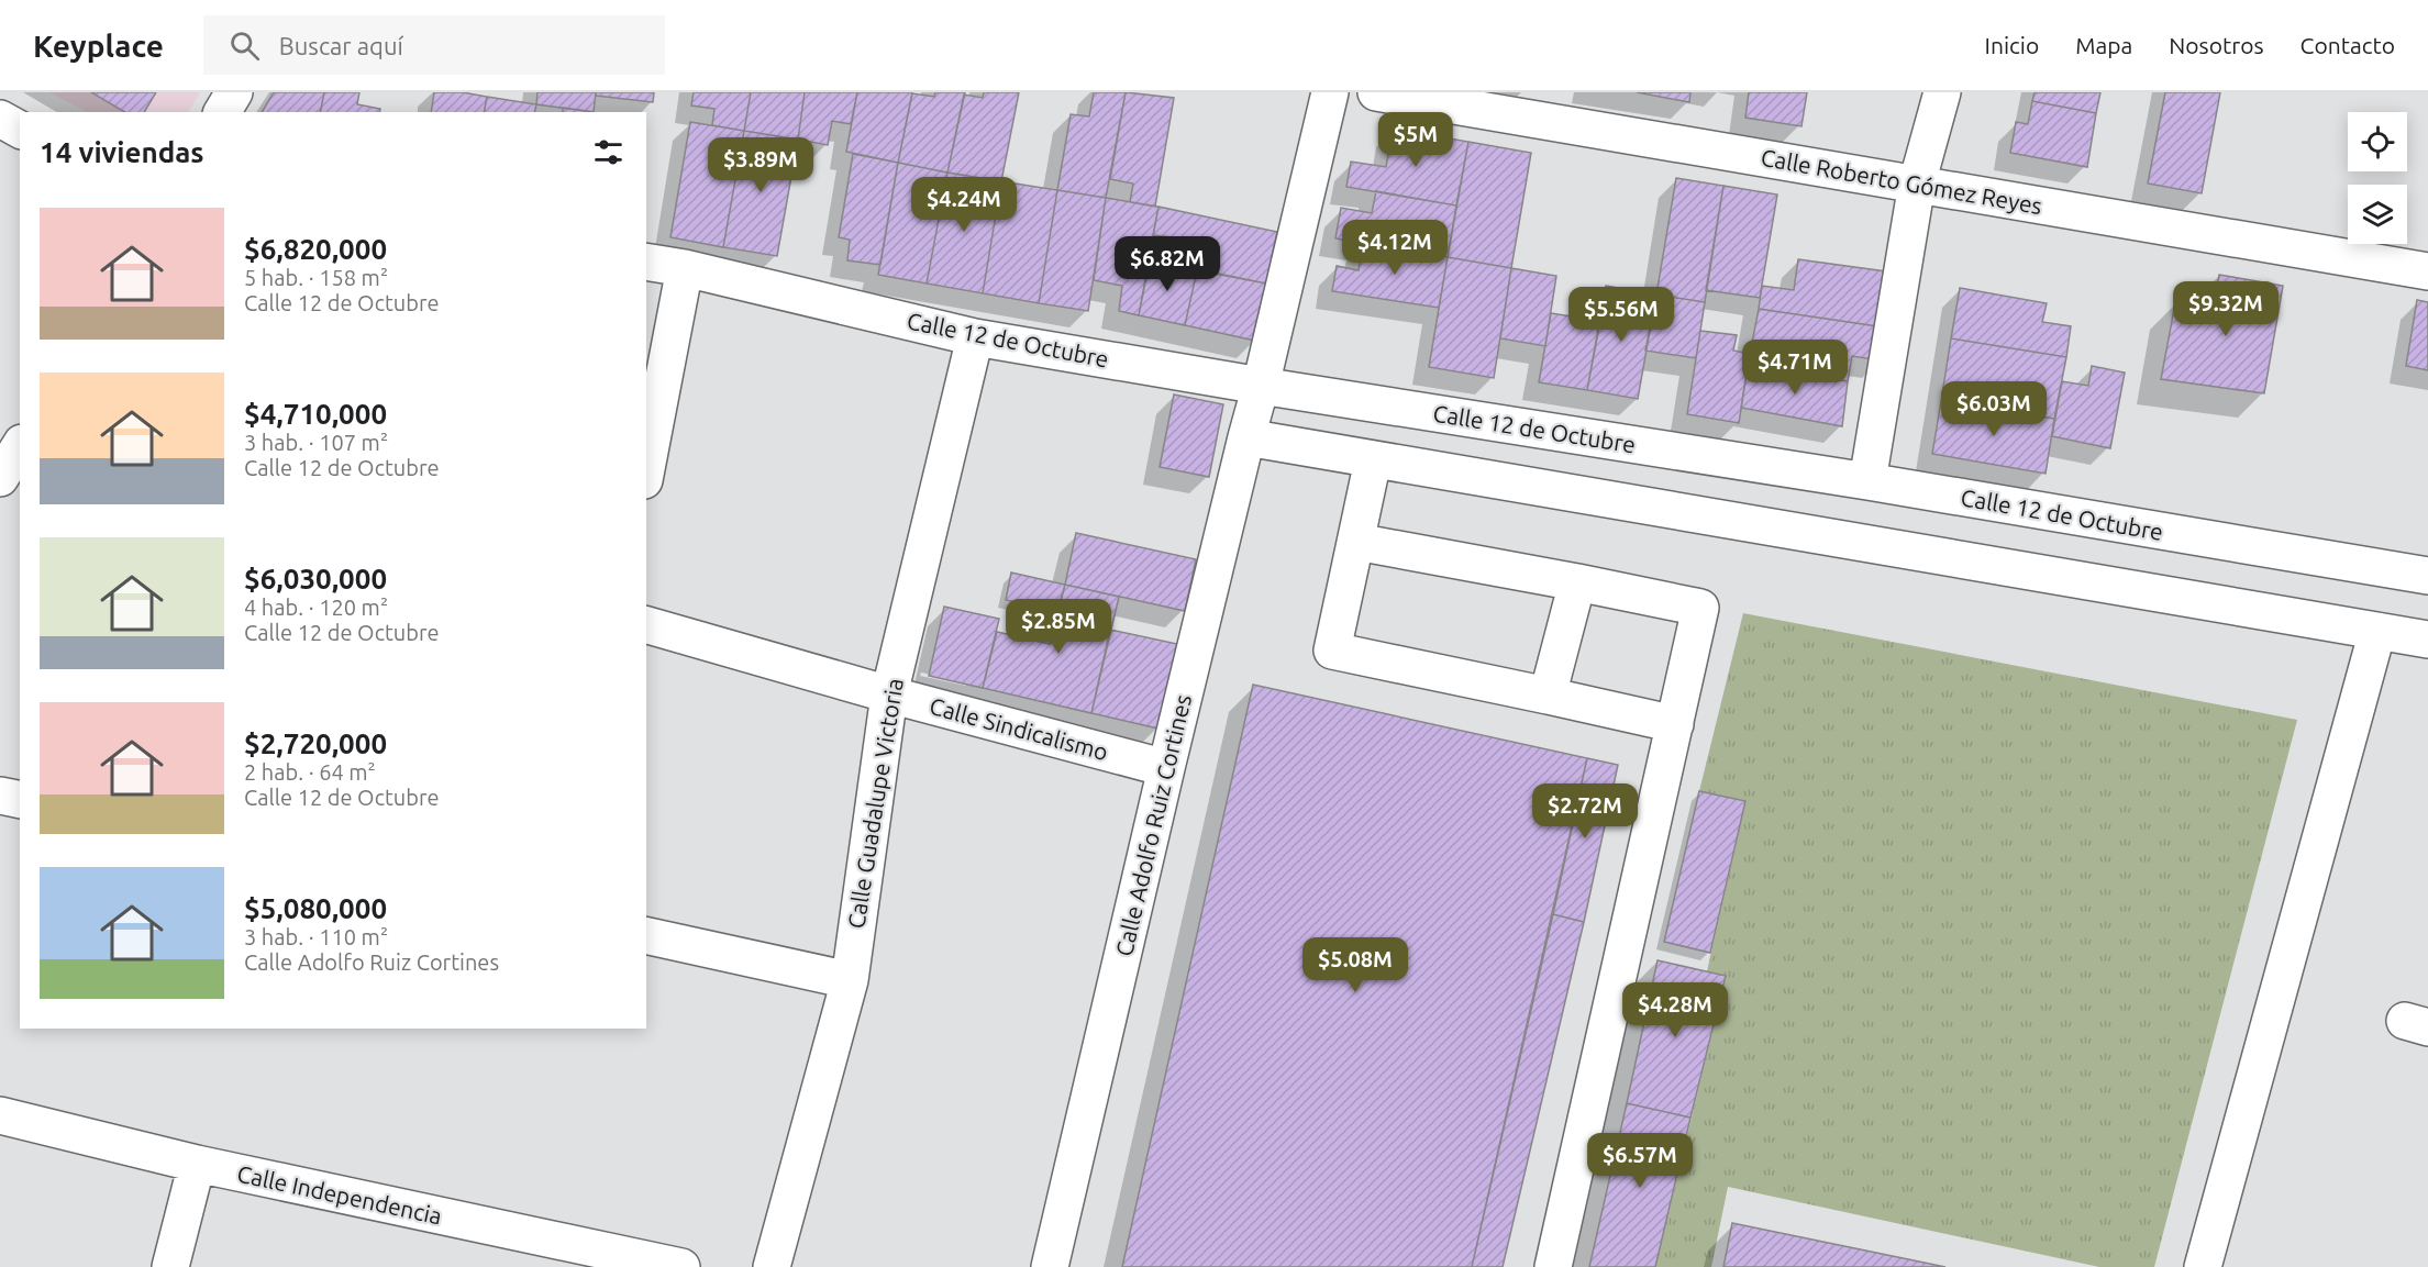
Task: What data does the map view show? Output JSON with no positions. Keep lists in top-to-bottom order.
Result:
{
  "streets": {
    "street": [
      "Calle Roberto Gómez Reyes",
      "Calle 12 de Octubre",
      "Calle Sindicalismo",
      "Calle Guadalupe Victoria",
      "Calle Adolfo Ruiz Cortines",
      "Calle Independencia"
    ]
  },
  "crossings": [
    ["Calle 12 de Octubre", "Calle Guadalupe Victoria"],
    ["Calle 12 de Octubre", "Calle Adolfo Ruiz Cortines"],
    ["Calle Sindicalismo", "Calle Guadalupe Victoria"],
    ["Calle Sindicalismo", "Calle Adolfo Ruiz Cortines"]
  ],
  "page": {
    "header": "Keyplace",
    "search": "Buscar aquí",
    "nav": [
      "Inicio",
      "Mapa",
      "Nosotros",
      "Contacto"
    ],
    "price": [
      "$5M",
      "$3.89M",
      "$4.24M",
      "$4.12M",
      "$6.82M",
      "$9.32M",
      "$5.56M",
      "$4.71M",
      "$6.03M",
      "$2.85M",
      "$2.72M",
      "$5.08M",
      "$4.28M",
      "$6.57M"
    ],
    "heading": "14 viviendas",
    "list": [
      {
        "name": "$6,820,000",
        "note": "5 hab. · 158 m² · Calle 12 de Octubre"
      },
      {
        "name": "$4,710,000",
        "note": "3 hab. · 107 m² · Calle 12 de Octubre"
      },
      {
        "name": "$6,030,000",
        "note": "4 hab. · 120 m² · Calle 12 de Octubre"
      },
      {
        "name": "$2,720,000",
        "note": "2 hab. · 64 m² · Calle 12 de Octubre"
      },
      {
        "name": "$5,080,000",
        "note": "3 hab. · 110 m² · Calle Adolfo Ruiz Cortines"
      }
    ]
  }
}
